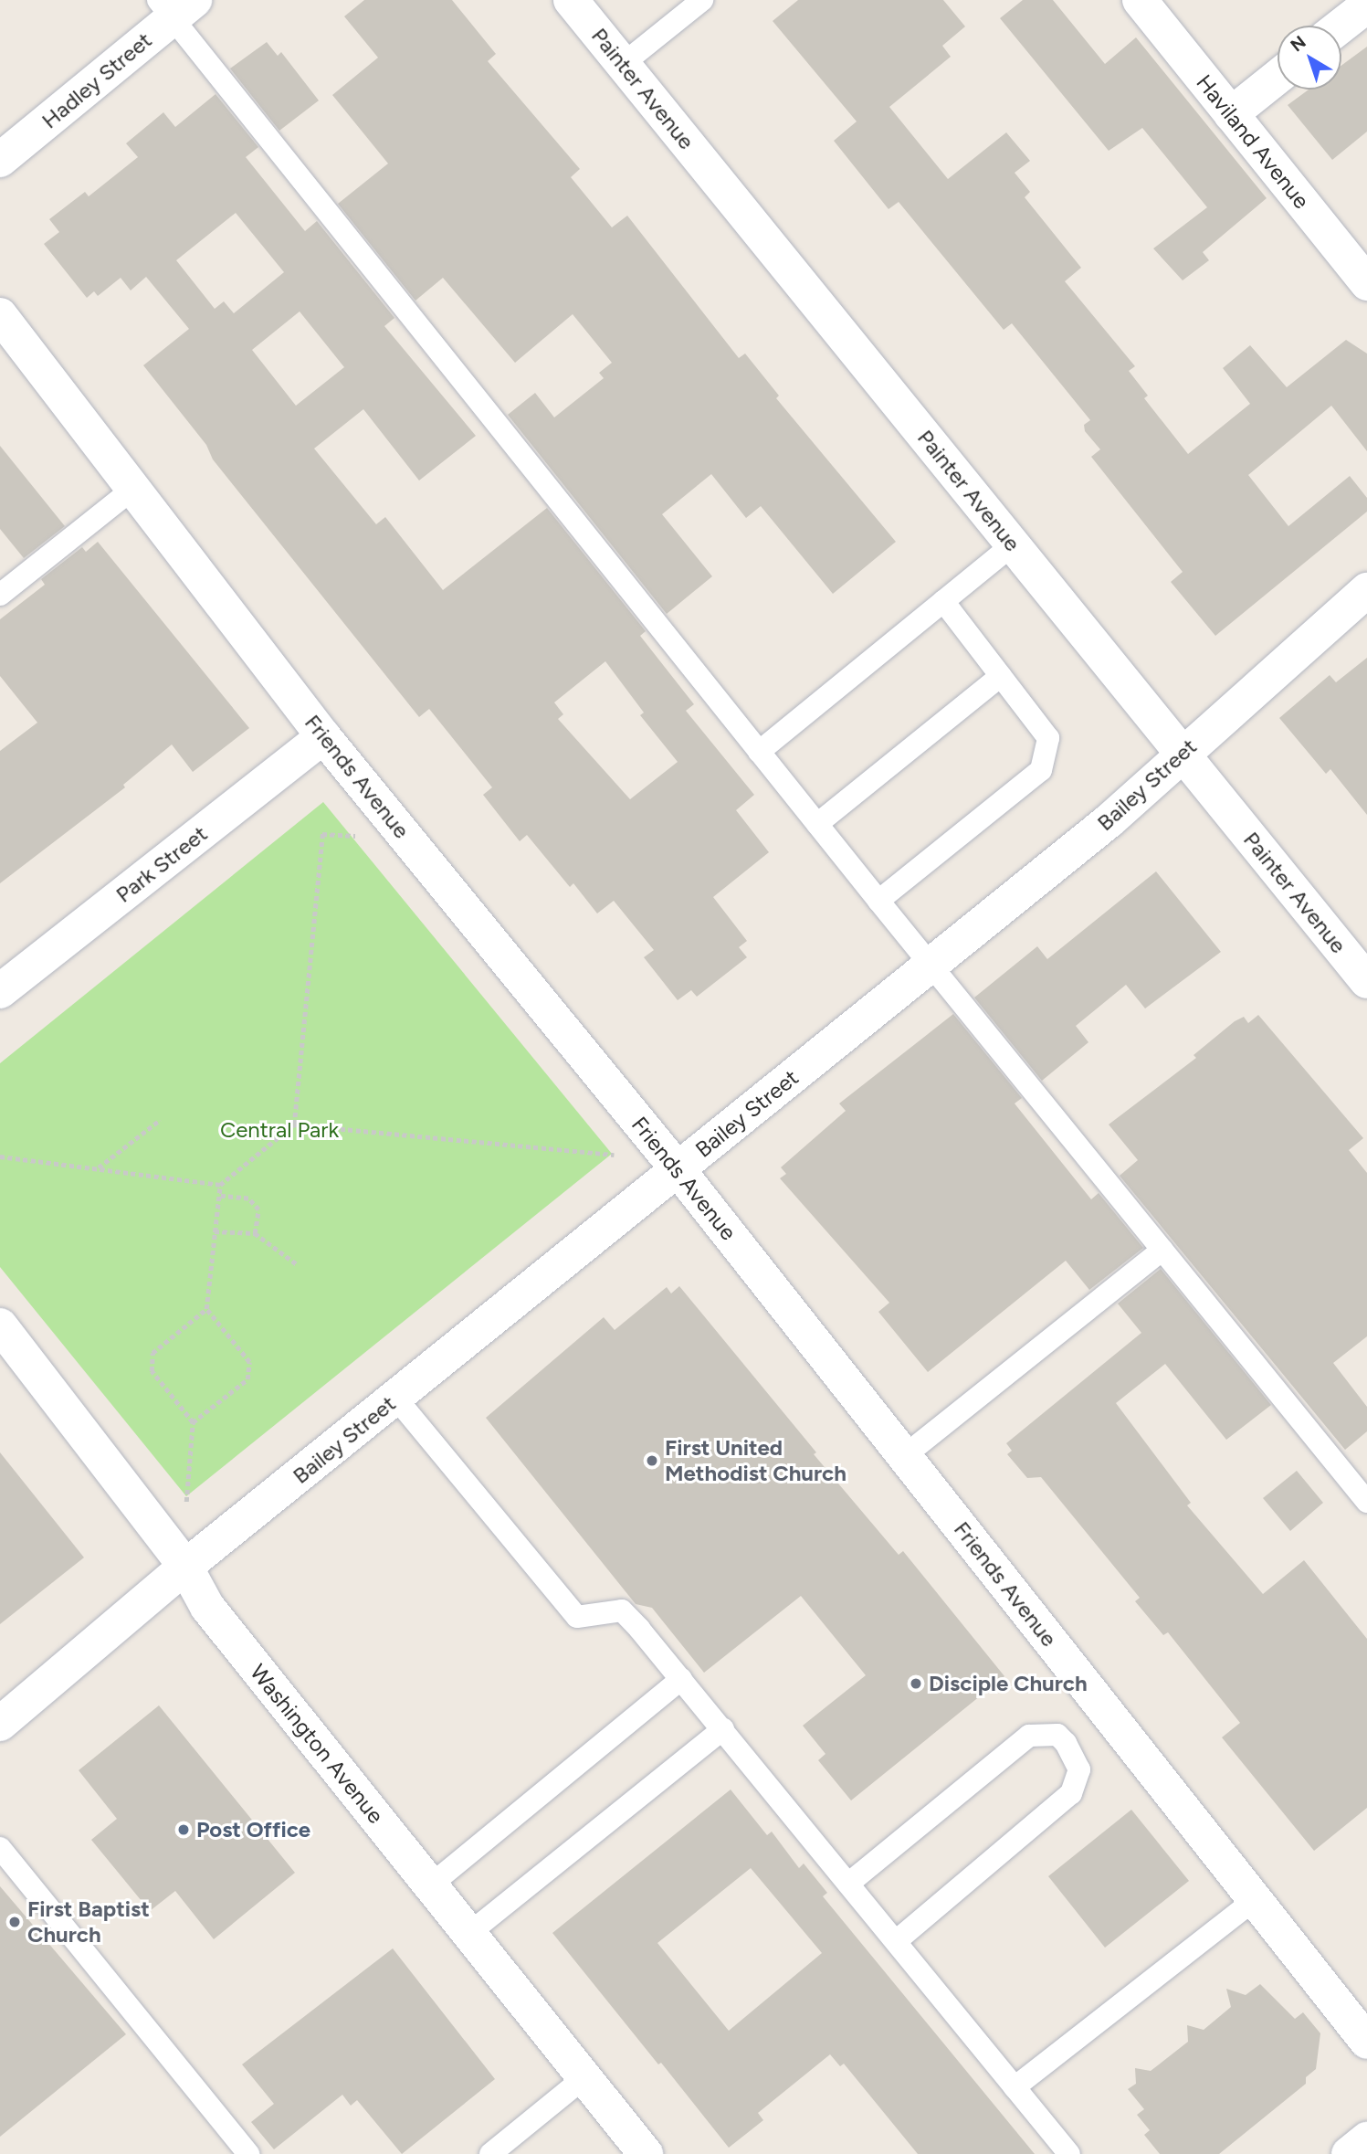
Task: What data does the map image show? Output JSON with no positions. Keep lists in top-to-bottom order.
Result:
{
  "streets": {
    "street": [
      "Hadley Street",
      "Painter Avenue",
      "Haviland Avenue",
      "Friends Avenue",
      "Bailey Street",
      "Park Street",
      "Washington Avenue"
    ]
  },
  "crossings": [
    ["Painter Avenue", "Bailey Street"],
    ["Friends Avenue", "Bailey Street"],
    ["Friends Avenue", "Park Street"],
    ["Bailey Street", "Washington Avenue"]
  ],
  "parks": ["Central Park"],
  "places": [
    "First United Methodist Church",
    "Disciple Church",
    "Post Office",
    "First Baptist Church"
  ],
  "north": "top left"
}
